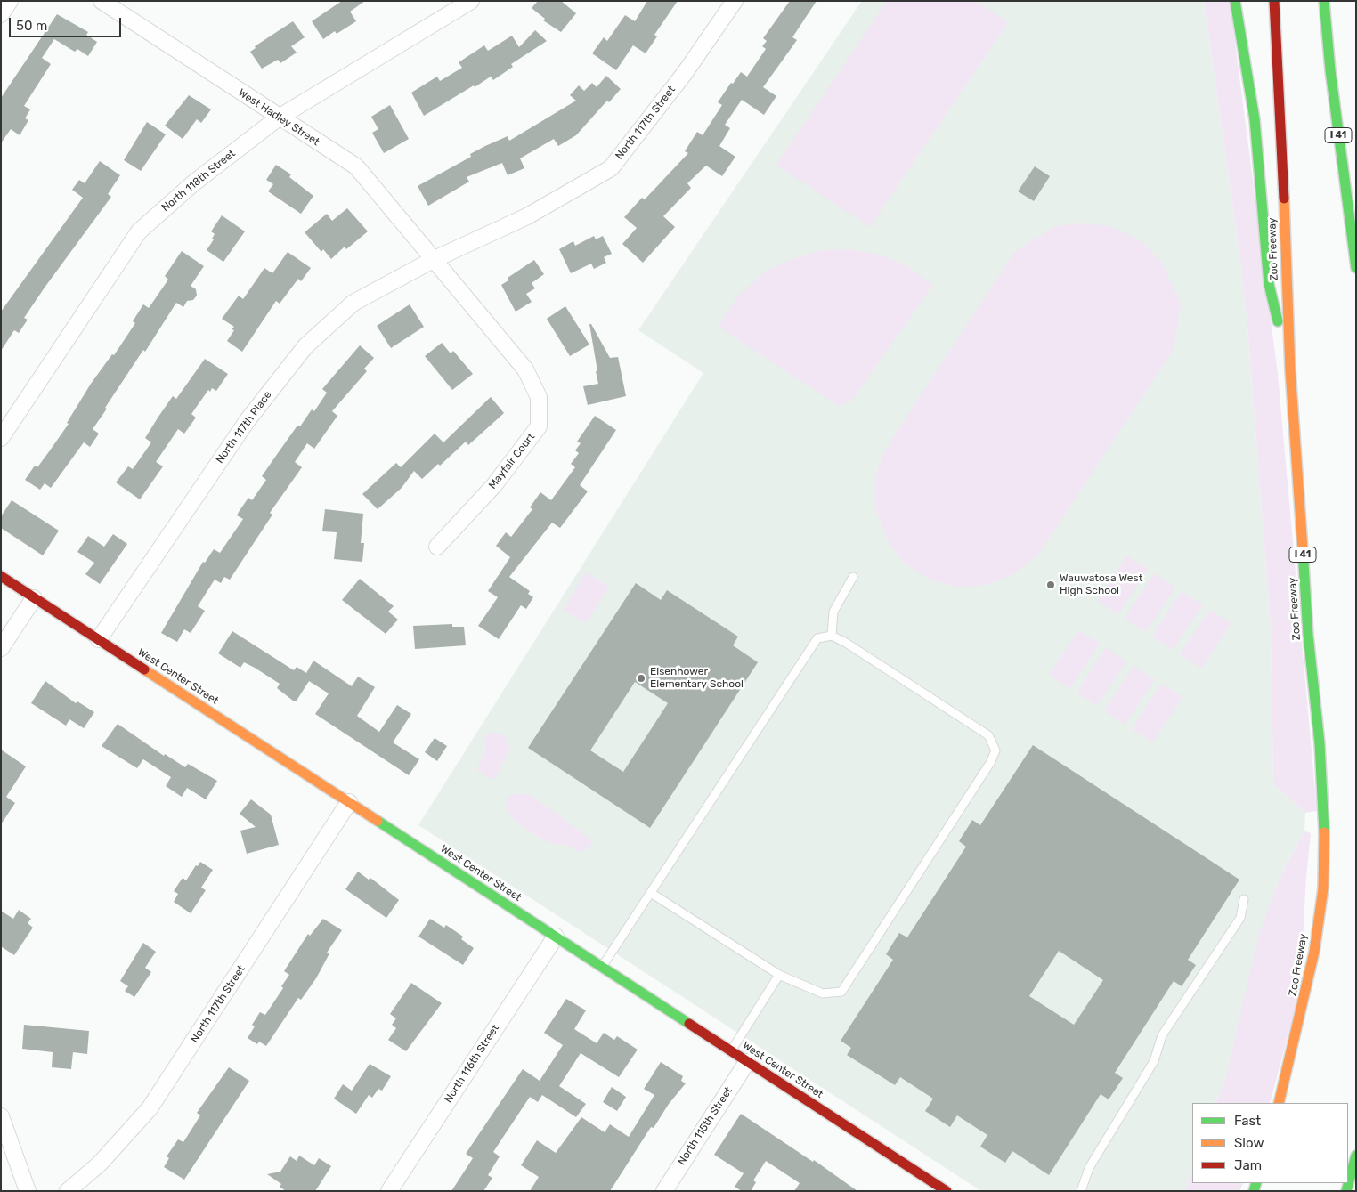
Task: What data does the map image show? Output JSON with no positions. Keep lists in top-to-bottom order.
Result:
{
  "streets": {
    "main road": ["I 41", "Zoo Freeway", "West Center Street"],
    "street": [
      "West Hadley Street",
      "North 117th Street",
      "North 118th Street",
      "North 117th Place",
      "Mayfair Court",
      "North 116th Street",
      "North 115th Street"
    ]
  },
  "crossings": [
    ["West Hadley Street", "North 117th Street"],
    ["West Hadley Street", "North 118th Street"],
    ["West Hadley Street", "North 117th Place"],
    ["West Hadley Street", "Mayfair Court"],
    ["North 117th Street", "North 117th Place"],
    ["North 117th Street", "Mayfair Court"],
    ["North 117th Street", "West Center Street"],
    ["North 117th Place", "Mayfair Court"],
    ["North 117th Place", "West Center Street"],
    ["West Center Street", "North 116th Street"],
    ["West Center Street", "North 115th Street"]
  ],
  "places": ["Wauwatosa West High School", "Eisenhower Elementary School"],
  "legend": ["Fast", "Slow", "Jam"],
  "scale_bar": "50 m"
}
